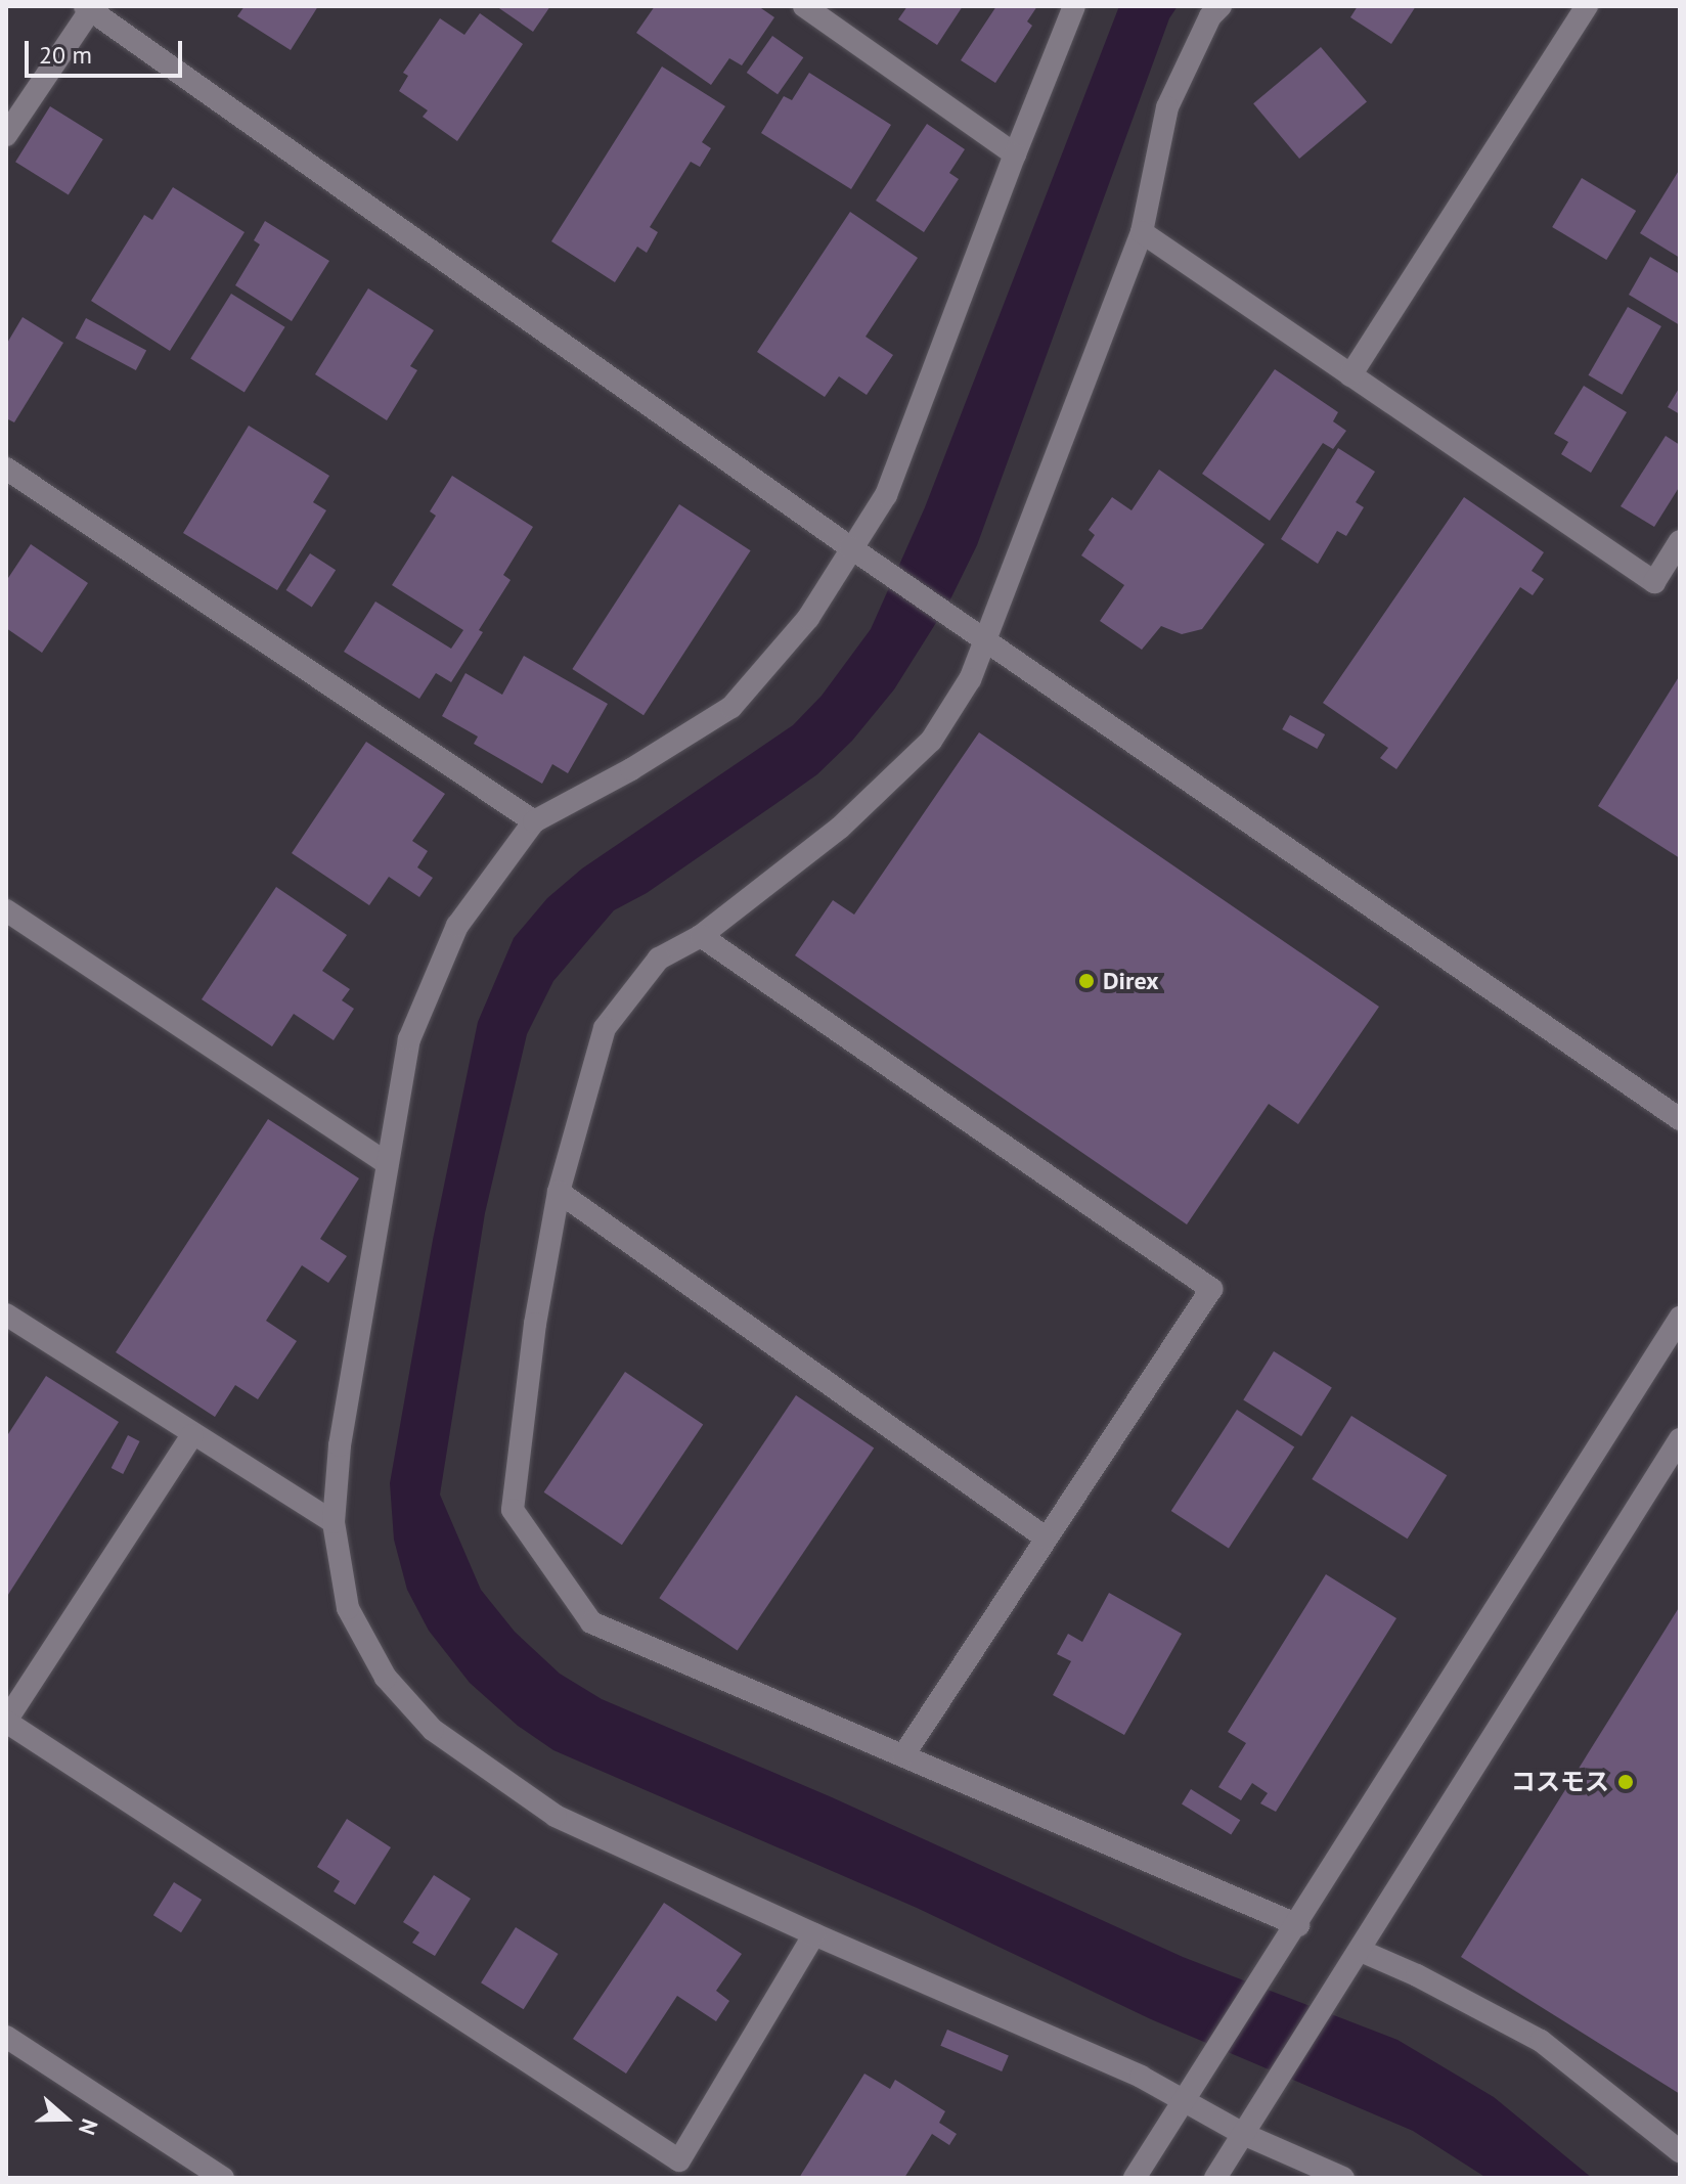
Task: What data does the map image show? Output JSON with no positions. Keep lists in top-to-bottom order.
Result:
{
  "places": ["Direx", "コスモス"],
  "scale_bar": "20 m",
  "north": "right"
}
